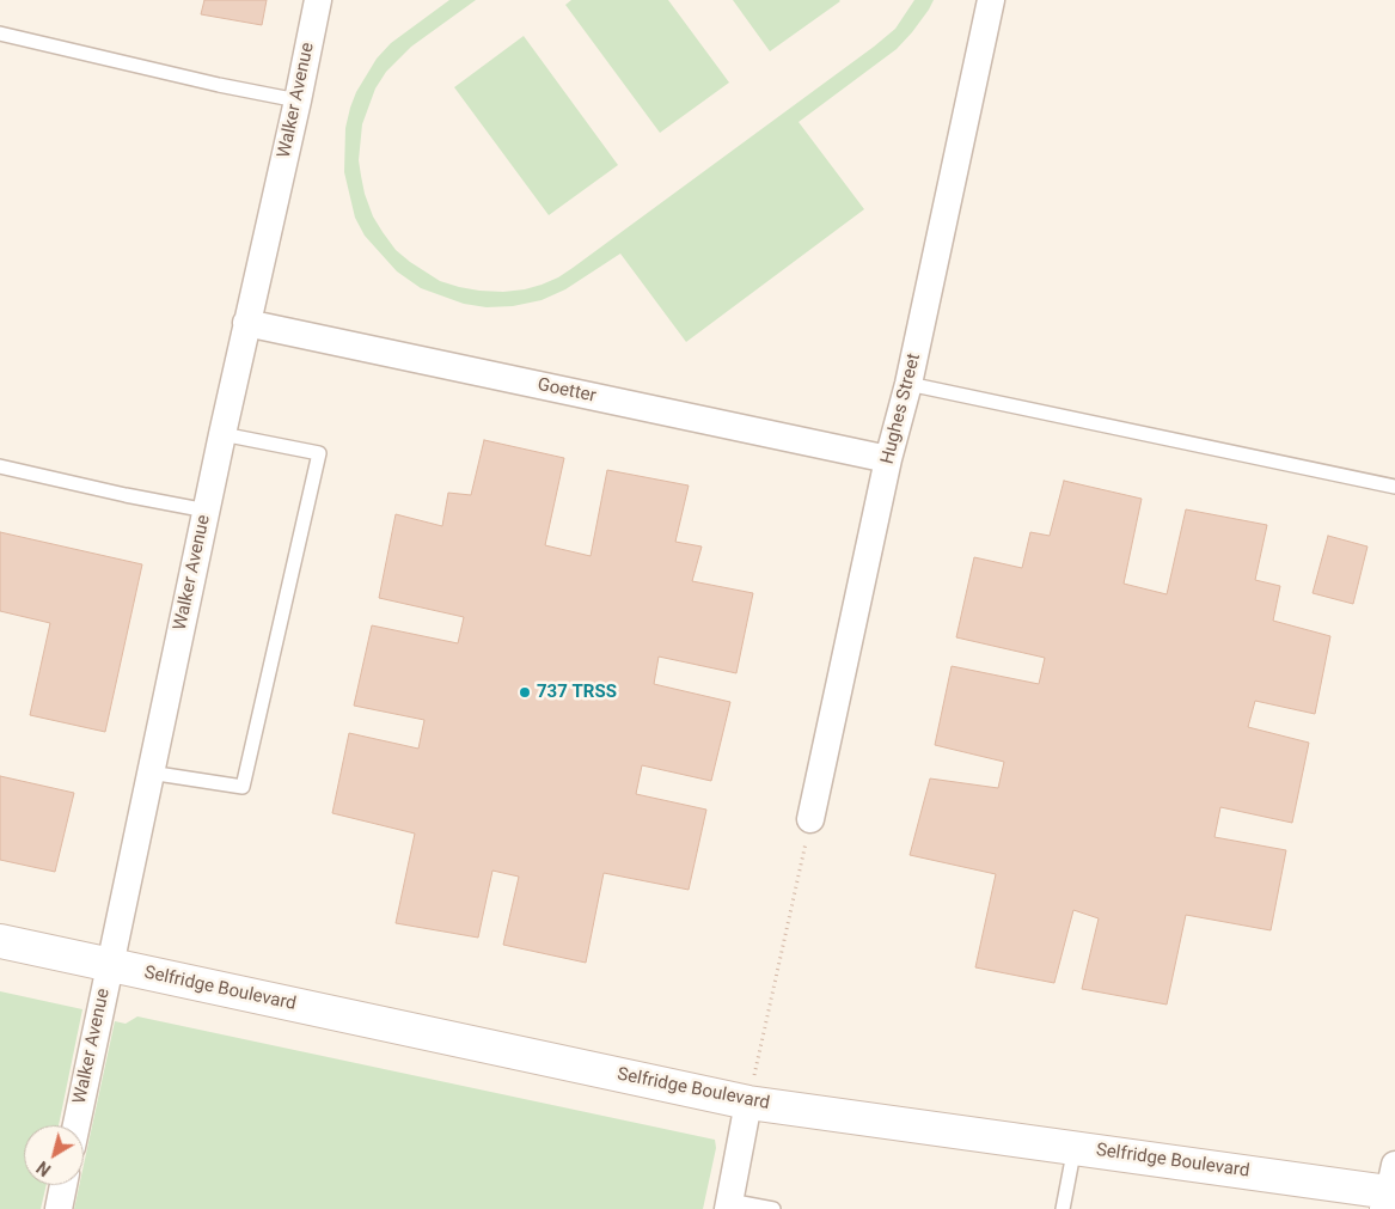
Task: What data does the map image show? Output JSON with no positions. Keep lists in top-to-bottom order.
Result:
{
  "streets": {
    "street": [
      "Walker Avenue",
      "Goetter",
      "Hughes Street",
      "Selfridge Boulevard"
    ]
  },
  "crossings": [
    ["Walker Avenue", "Goetter"],
    ["Walker Avenue", "Selfridge Boulevard"],
    ["Goetter", "Hughes Street"]
  ],
  "places": ["737 TRSS"],
  "north": "bottom left"
}
